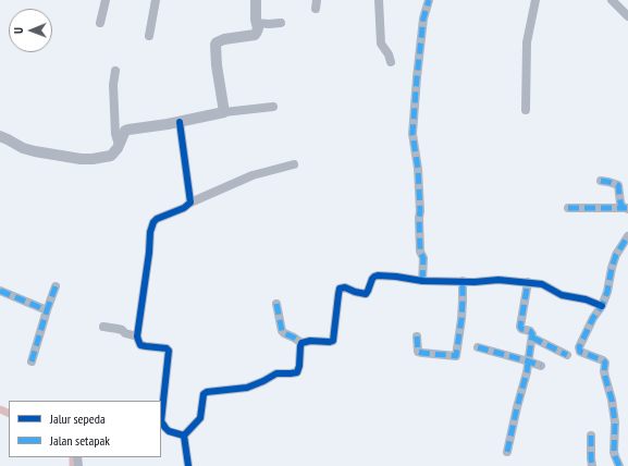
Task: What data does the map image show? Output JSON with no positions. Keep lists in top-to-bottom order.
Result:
{
  "legend": ["Jalur sepeda", "Jalan setapak"],
  "north": "left"
}
